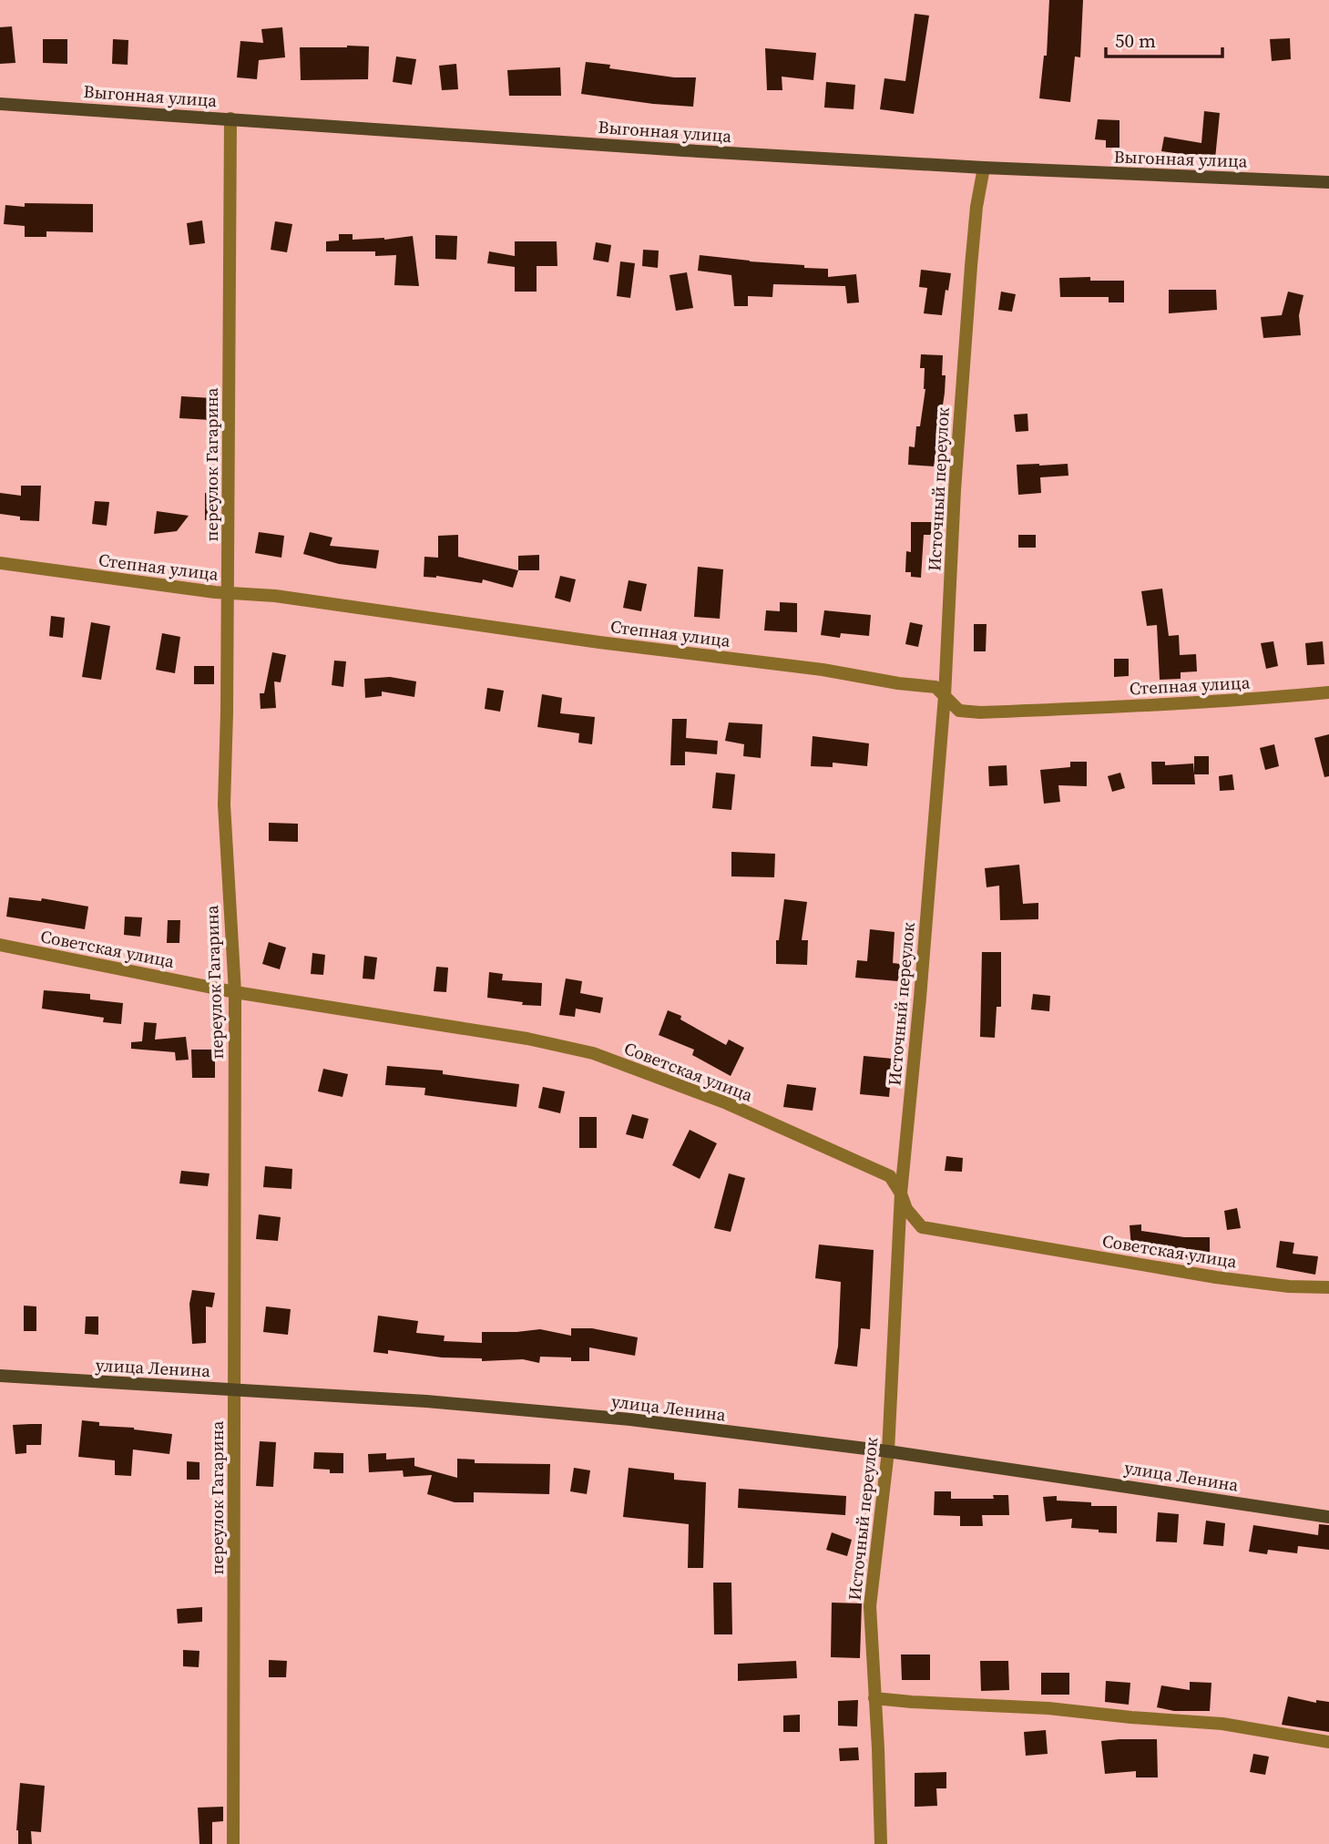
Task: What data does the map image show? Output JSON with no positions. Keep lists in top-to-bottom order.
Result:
{
  "streets": {
    "street": [
      "Выгонная улица",
      "переулок Гагарина",
      "Источный переулок",
      "Степная улица",
      "Советская улица",
      "улица Ленина"
    ]
  },
  "crossings": [
    ["Выгонная улица", "переулок Гагарина"],
    ["Выгонная улица", "Источный переулок"],
    ["переулок Гагарина", "Степная улица"],
    ["переулок Гагарина", "Советская улица"],
    ["переулок Гагарина", "улица Ленина"],
    ["Источный переулок", "Степная улица"],
    ["Источный переулок", "Советская улица"],
    ["Источный переулок", "улица Ленина"]
  ],
  "scale_bar": "50 m"
}
